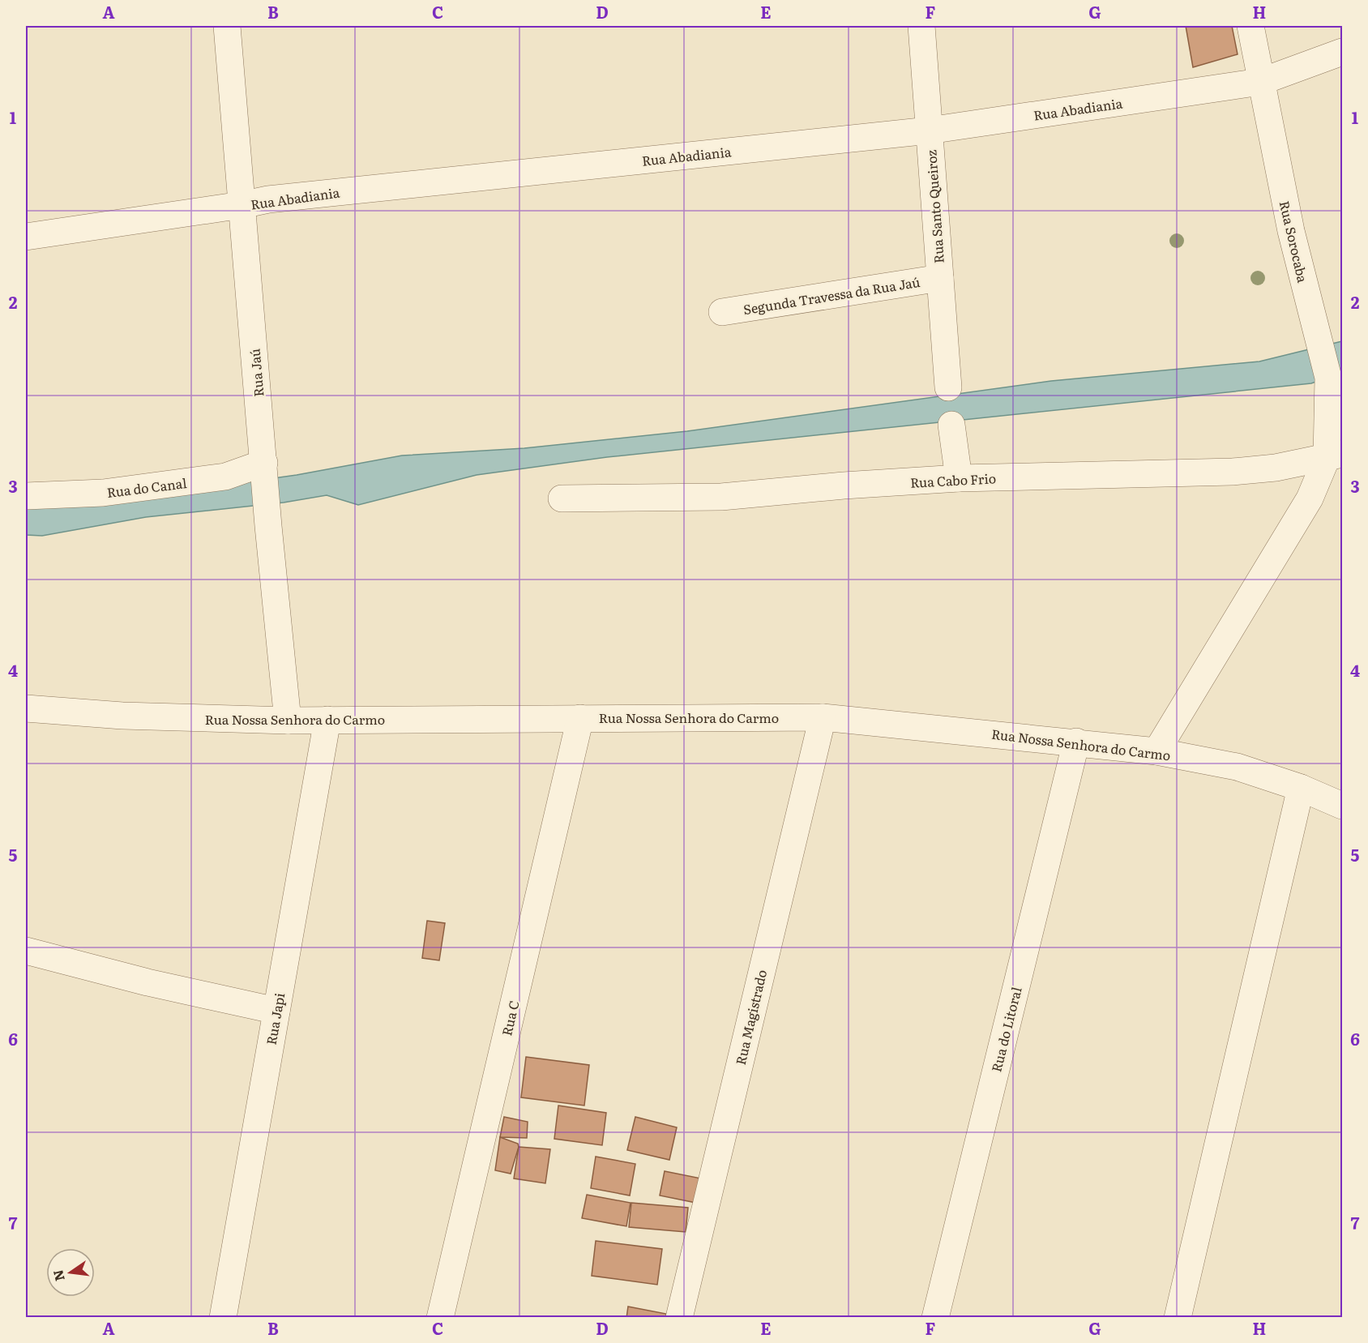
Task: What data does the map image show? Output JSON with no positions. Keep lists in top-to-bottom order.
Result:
{
  "streets": {
    "street": [
      "Rua Abadiania",
      "Rua Santo Queiroz",
      "Rua Sorocaba",
      "Segunda Travessa da Rua Jaú",
      "Rua Jaú",
      "Rua Cabo Frio",
      "Rua do Canal",
      "Rua Nossa Senhora do Carmo",
      "Rua Magistrado",
      "Rua C",
      "Rua Japi",
      "Rua do Litoral"
    ]
  },
  "crossings": [
    ["Rua Abadiania", "Rua Santo Queiroz"],
    ["Rua Abadiania", "Rua Sorocaba"],
    ["Rua Abadiania", "Rua Jaú"],
    ["Rua Santo Queiroz", "Segunda Travessa da Rua Jaú"],
    ["Rua Sorocaba", "Rua Cabo Frio"],
    ["Rua Jaú", "Rua do Canal"],
    ["Rua Jaú", "Rua Nossa Senhora do Carmo"],
    ["Rua Nossa Senhora do Carmo", "Rua Magistrado"],
    ["Rua Nossa Senhora do Carmo", "Rua C"],
    ["Rua Nossa Senhora do Carmo", "Rua Japi"],
    ["Rua Nossa Senhora do Carmo", "Rua do Litoral"]
  ],
  "north": "left",
  "grid": {
    "columns": [
      "A",
      "B",
      "C",
      "D",
      "E",
      "F",
      "G",
      "H"
    ],
    "rows": [
      "1",
      "2",
      "3",
      "4",
      "5",
      "6",
      "7"
    ]
  }
}
